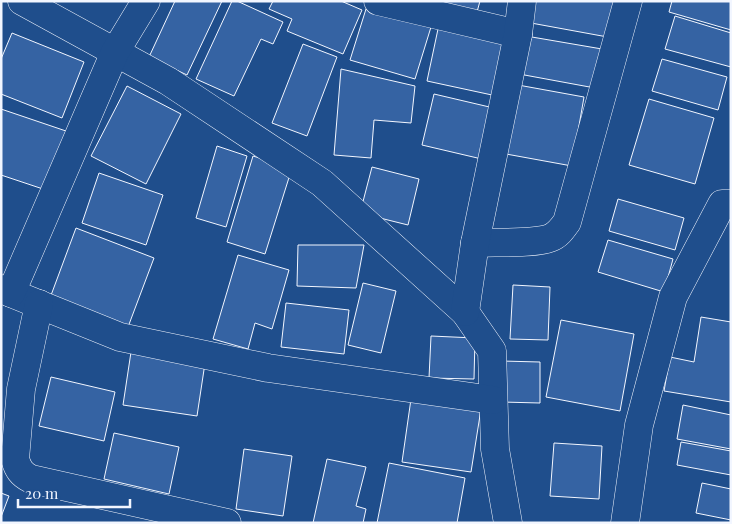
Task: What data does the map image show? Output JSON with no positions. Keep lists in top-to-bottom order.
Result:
{
  "scale_bar": "20 m"
}
